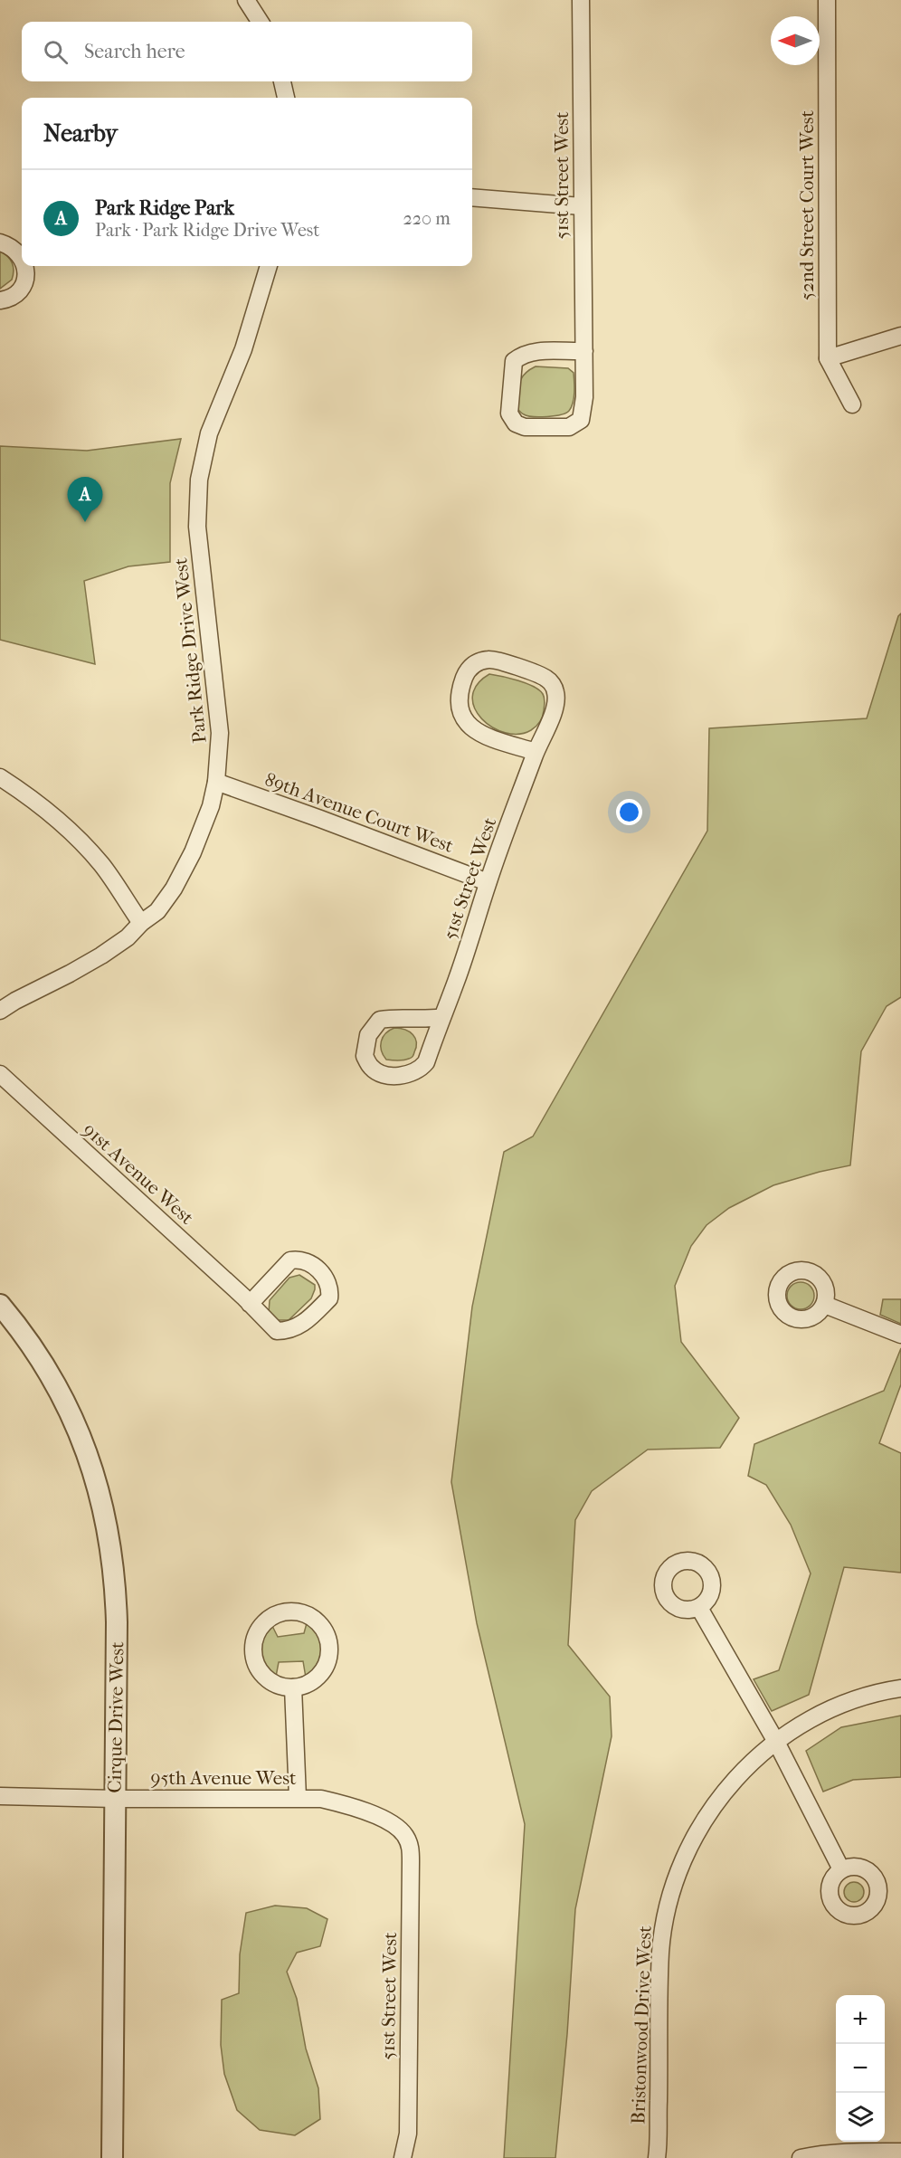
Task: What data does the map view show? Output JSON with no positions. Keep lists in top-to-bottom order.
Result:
{
  "streets": {
    "street": [
      "51st Street West",
      "52nd Street Court West",
      "Park Ridge Drive West",
      "89th Avenue Court West",
      "91st Avenue West",
      "Cirque Drive West",
      "95th Avenue West",
      "Bristonwood Drive West"
    ]
  },
  "crossings": [
    ["51st Street West", "89th Avenue Court West"],
    ["51st Street West", "95th Avenue West"],
    ["Park Ridge Drive West", "89th Avenue Court West"],
    ["Cirque Drive West", "95th Avenue West"]
  ],
  "north": "left",
  "page": {
    "search": "Search here",
    "heading": "Nearby",
    "list": [
      {
        "mark": "A",
        "name": "Park Ridge Park",
        "note": "Park · Park Ridge Drive West",
        "value": "220 m"
      }
    ],
    "pins": "A",
    "map_buttons": ["+", "−"]
  }
}
